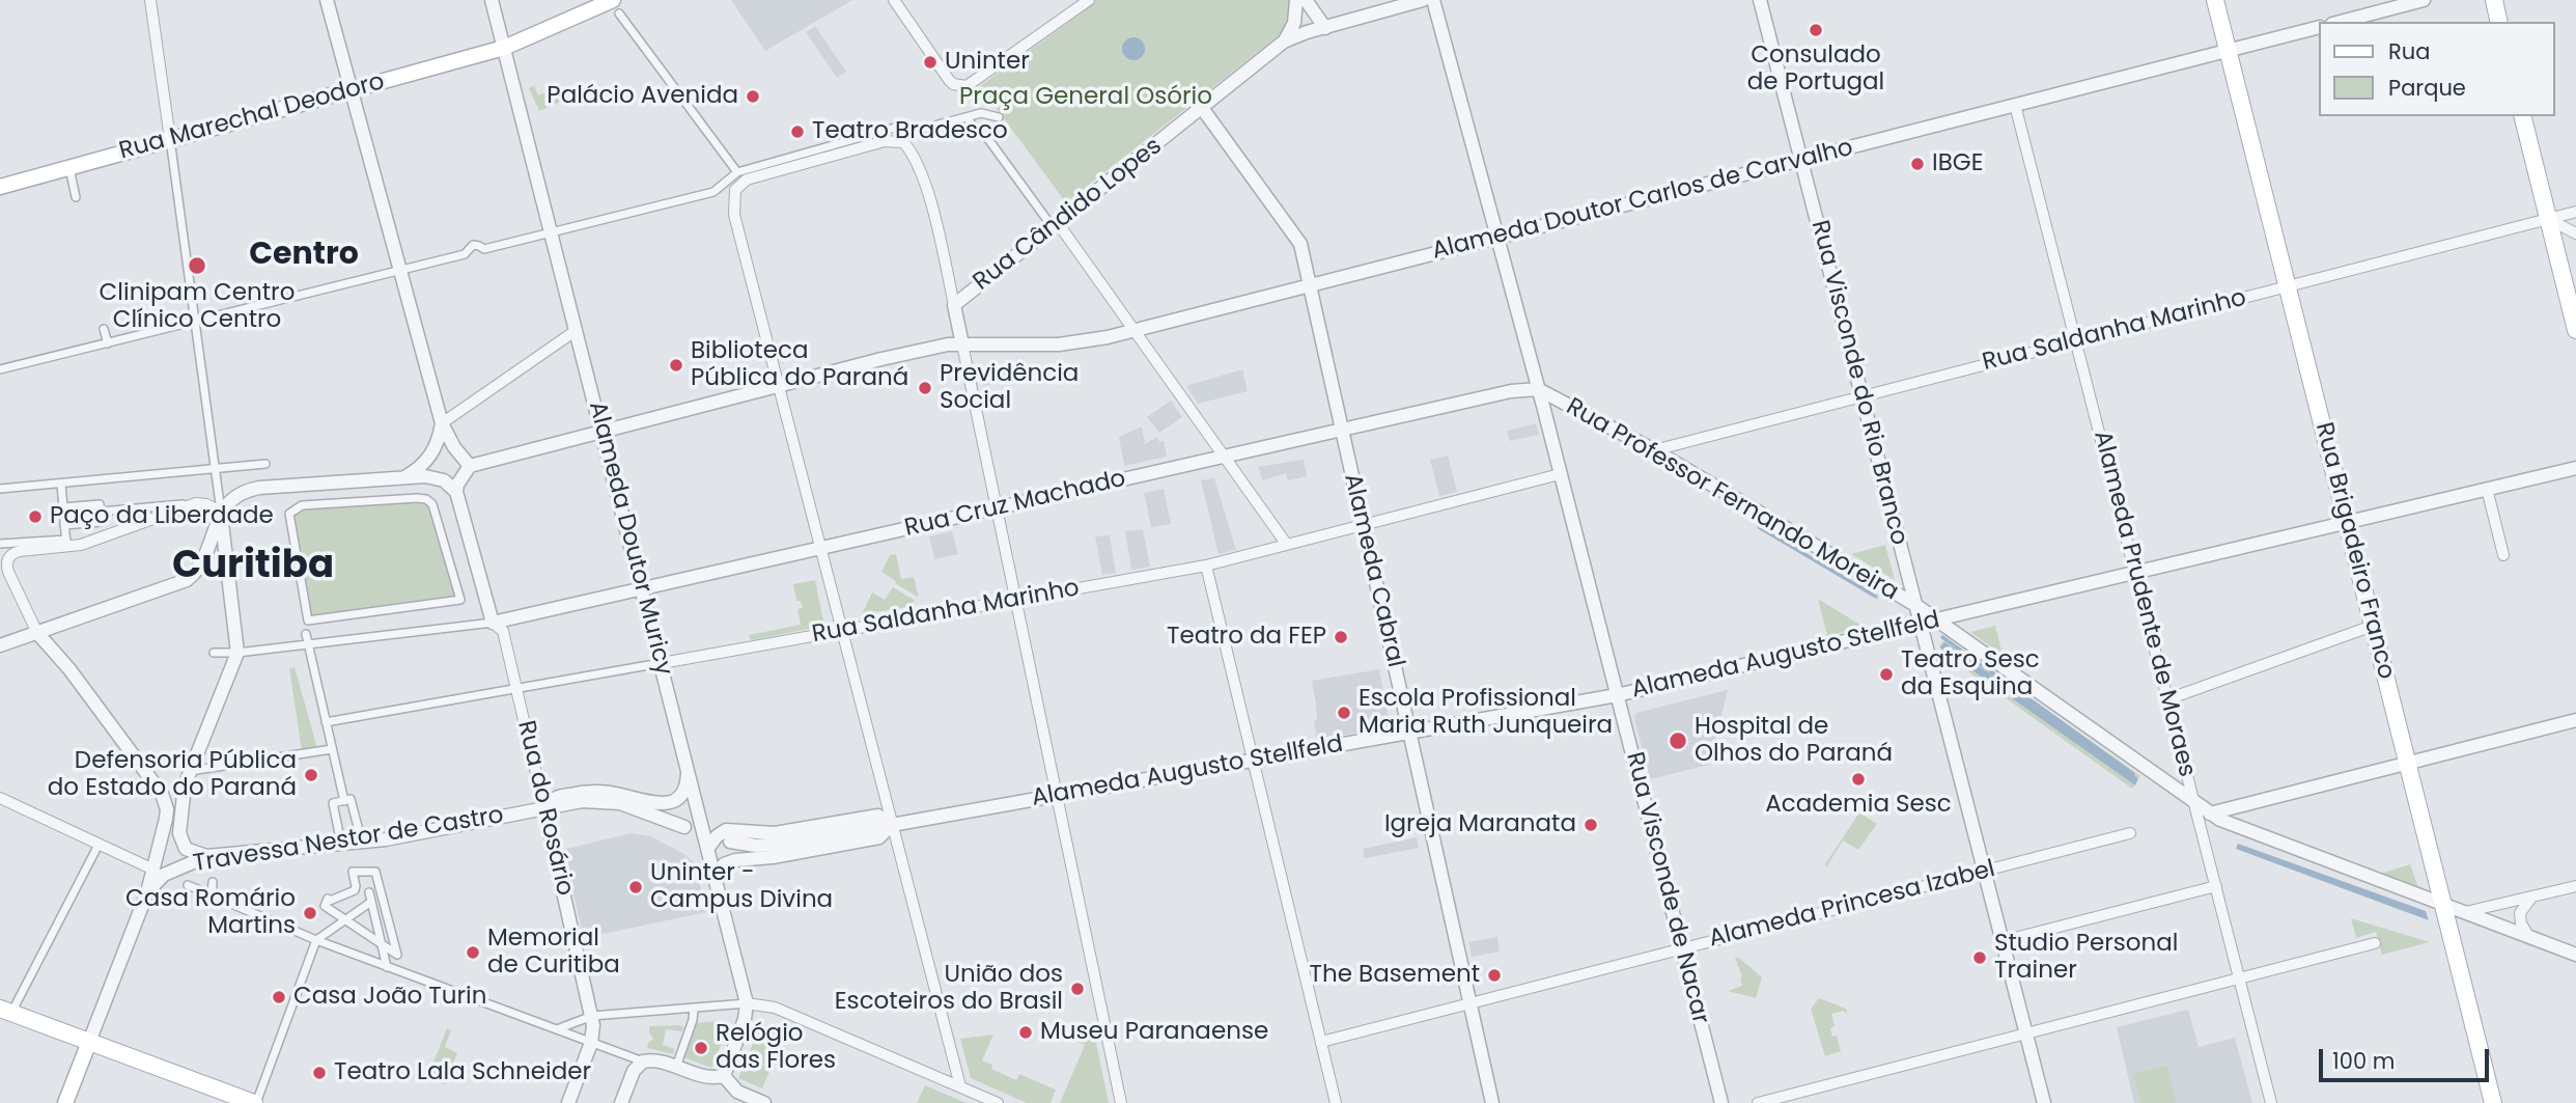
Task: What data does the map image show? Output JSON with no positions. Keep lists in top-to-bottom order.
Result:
{
  "streets": {
    "main road": ["Rua Marechal Deodoro", "Rua Brigadeiro Franco"],
    "street": [
      "Alameda Doutor Carlos de Carvalho",
      "Rua Cândido Lopes",
      "Rua Saldanha Marinho",
      "Rua Visconde do Rio Branco",
      "Rua Professor Fernando Moreira",
      "Rua Cruz Machado",
      "Alameda Doutor Muricy",
      "Alameda Cabral",
      "Alameda Prudente de Moraes",
      "Alameda Augusto Stellfeld",
      "Rua do Rosário",
      "Travessa Nestor de Castro",
      "Rua Visconde de Nacar",
      "Alameda Princesa Izabel"
    ]
  },
  "crossings": [
    ["Rua Marechal Deodoro", "Alameda Doutor Muricy"],
    ["Alameda Doutor Carlos de Carvalho", "Rua Visconde do Rio Branco"],
    ["Alameda Doutor Carlos de Carvalho", "Rua Brigadeiro Franco"],
    ["Alameda Doutor Carlos de Carvalho", "Alameda Cabral"],
    ["Alameda Doutor Carlos de Carvalho", "Alameda Prudente de Moraes"],
    ["Alameda Doutor Carlos de Carvalho", "Rua Visconde de Nacar"],
    ["Rua Cândido Lopes", "Alameda Cabral"],
    ["Rua Saldanha Marinho", "Rua Visconde do Rio Branco"],
    ["Rua Saldanha Marinho", "Rua Professor Fernando Moreira"],
    ["Rua Saldanha Marinho", "Alameda Doutor Muricy"],
    ["Rua Saldanha Marinho", "Rua Brigadeiro Franco"],
    ["Rua Saldanha Marinho", "Alameda Cabral"],
    ["Rua Saldanha Marinho", "Alameda Prudente de Moraes"],
    ["Rua Saldanha Marinho", "Rua do Rosário"],
    ["Rua Saldanha Marinho", "Rua Visconde de Nacar"],
    ["Rua Visconde do Rio Branco", "Rua Professor Fernando Moreira"],
    ["Rua Visconde do Rio Branco", "Alameda Augusto Stellfeld"],
    ["Rua Visconde do Rio Branco", "Alameda Princesa Izabel"],
    ["Rua Professor Fernando Moreira", "Rua Cruz Machado"],
    ["Rua Professor Fernando Moreira", "Rua Brigadeiro Franco"],
    ["Rua Professor Fernando Moreira", "Alameda Prudente de Moraes"],
    ["Rua Professor Fernando Moreira", "Alameda Augusto Stellfeld"],
    ["Rua Professor Fernando Moreira", "Rua Visconde de Nacar"],
    ["Rua Cruz Machado", "Alameda Doutor Muricy"],
    ["Rua Cruz Machado", "Alameda Cabral"],
    ["Rua Cruz Machado", "Rua do Rosário"],
    ["Rua Cruz Machado", "Rua Visconde de Nacar"],
    ["Rua Brigadeiro Franco", "Alameda Augusto Stellfeld"],
    ["Alameda Cabral", "Alameda Augusto Stellfeld"],
    ["Alameda Cabral", "Alameda Princesa Izabel"],
    ["Alameda Prudente de Moraes", "Alameda Augusto Stellfeld"],
    ["Alameda Augusto Stellfeld", "Rua Visconde de Nacar"],
    ["Rua do Rosário", "Travessa Nestor de Castro"],
    ["Rua Visconde de Nacar", "Alameda Princesa Izabel"]
  ],
  "districts": ["Centro", "Curitiba"],
  "parks": ["Praça General Osório"],
  "places": [
    "Consulado de Portugal",
    "Uninter",
    "Palácio Avenida",
    "Teatro Bradesco",
    "IBGE",
    "Clinipam Centro Clínico Centro",
    "Biblioteca Pública do Paraná",
    "Previdência Social",
    "Paço da Liberdade",
    "Teatro da FEP",
    "Teatro Sesc da Esquina",
    "Escola Profissional Maria Ruth Junqueira",
    "Hospital de Olhos do Paraná",
    "Defensoria Pública do Estado do Paraná",
    "Academia Sesc",
    "Igreja Maranata",
    "Uninter - Campus Divina",
    "Casa Romário Martins",
    "Memorial de Curitiba",
    "Studio Personal Trainer",
    "The Basement",
    "União dos Escoteiros do Brasil",
    "Casa João Turin",
    "Museu Paranaense",
    "Relógio das Flores",
    "Teatro Lala Schneider"
  ],
  "legend": ["Rua", "Parque"],
  "scale_bar": "100 m"
}
